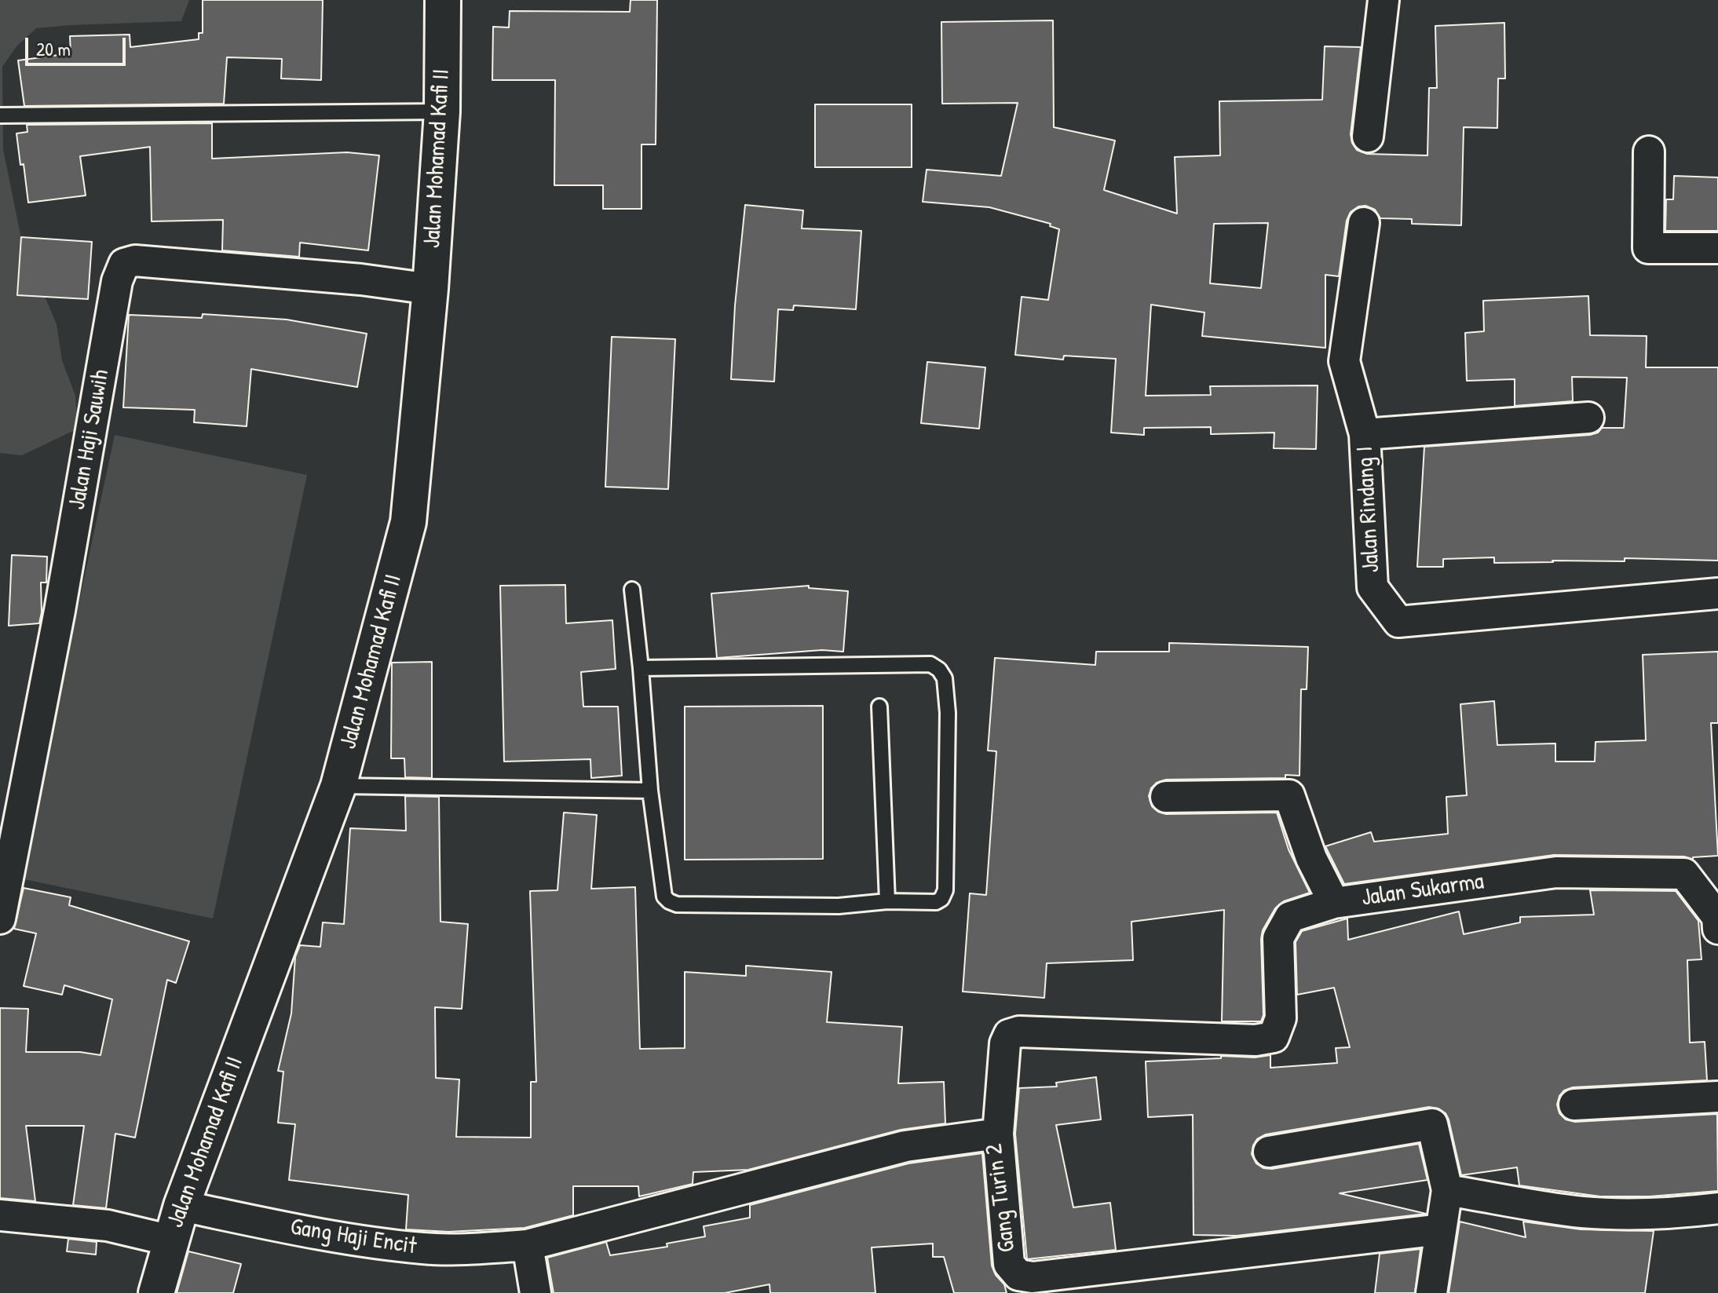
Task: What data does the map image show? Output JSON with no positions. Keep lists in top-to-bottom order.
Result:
{
  "streets": {
    "main road": ["Jalan Mohamad Kafi II"],
    "street": [
      "Jalan Haji Sauwih",
      "Jalan Rindang I",
      "Jalan Sukarma",
      "Gang Turin 2",
      "Gang Haji Encit"
    ]
  },
  "crossings": [
    ["Jalan Mohamad Kafi II", "Jalan Haji Sauwih"],
    ["Jalan Mohamad Kafi II", "Gang Haji Encit"],
    ["Gang Turin 2", "Gang Haji Encit"]
  ],
  "scale_bar": "20 m"
}
